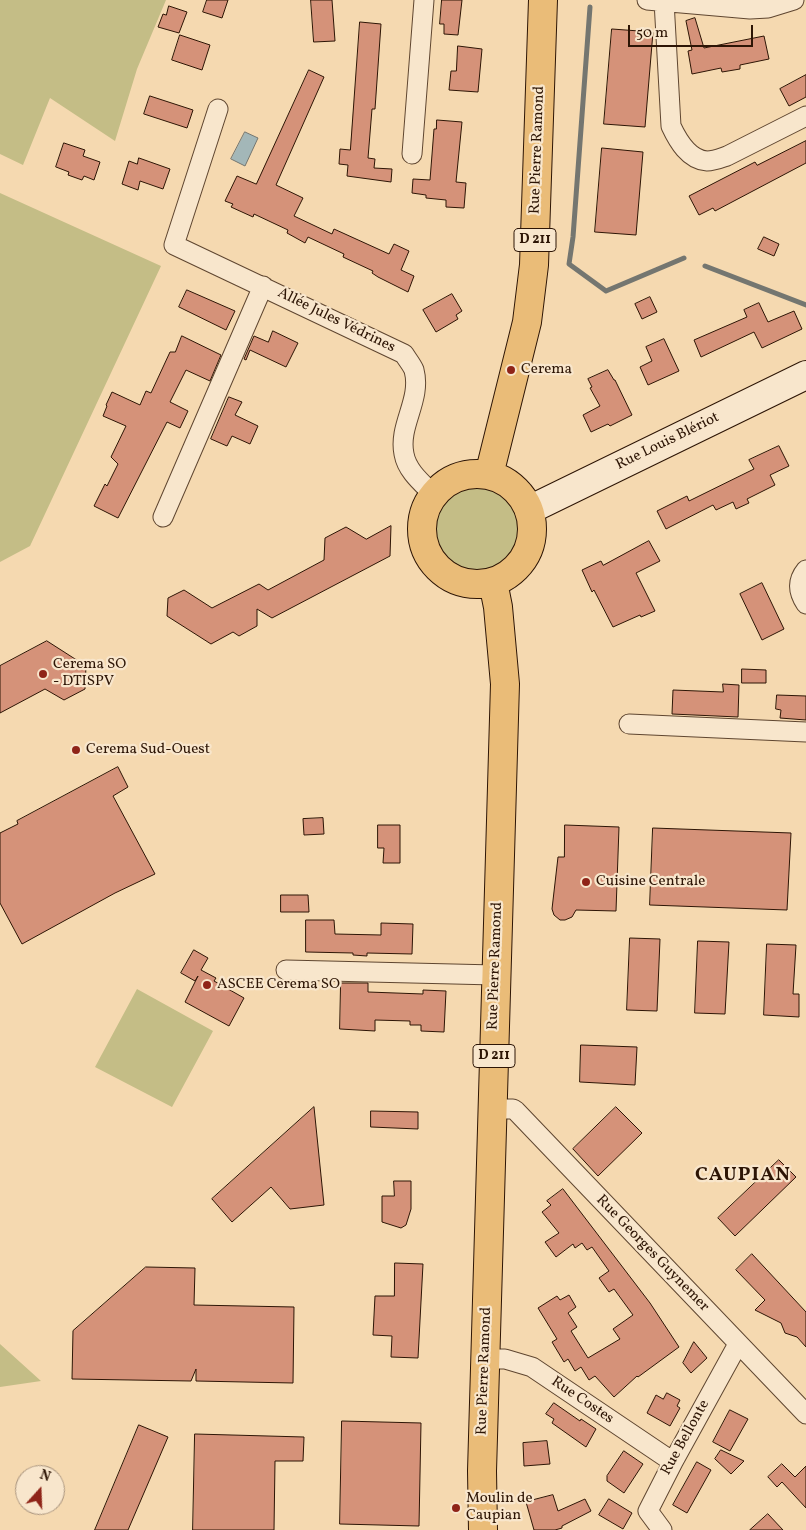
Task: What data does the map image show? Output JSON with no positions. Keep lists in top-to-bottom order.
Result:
{
  "streets": {
    "main road": ["Rue Pierre Ramond", "D 211"],
    "street": [
      "Allée Jules Védrines",
      "Rue Louis Blériot",
      "Rue Georges Guynemer",
      "Rue Costes",
      "Rue Bellonte"
    ]
  },
  "crossings": [
    ["Rue Pierre Ramond", "Allée Jules Védrines"],
    ["Rue Pierre Ramond", "Rue Louis Blériot"],
    ["Rue Pierre Ramond", "Rue Georges Guynemer"],
    ["Rue Pierre Ramond", "Rue Costes"],
    ["Allée Jules Védrines", "Rue Louis Blériot"],
    ["Rue Georges Guynemer", "Rue Bellonte"],
    ["Rue Costes", "Rue Bellonte"]
  ],
  "districts": ["CAUPIAN"],
  "places": [
    "Cerema",
    "Cerema SO - DTISPV",
    "Cerema Sud-Ouest",
    "Cuisine Centrale",
    "ASCEE Cerema SO",
    "Moulin de Caupian"
  ],
  "scale_bar": "50 m",
  "north": "top"
}
